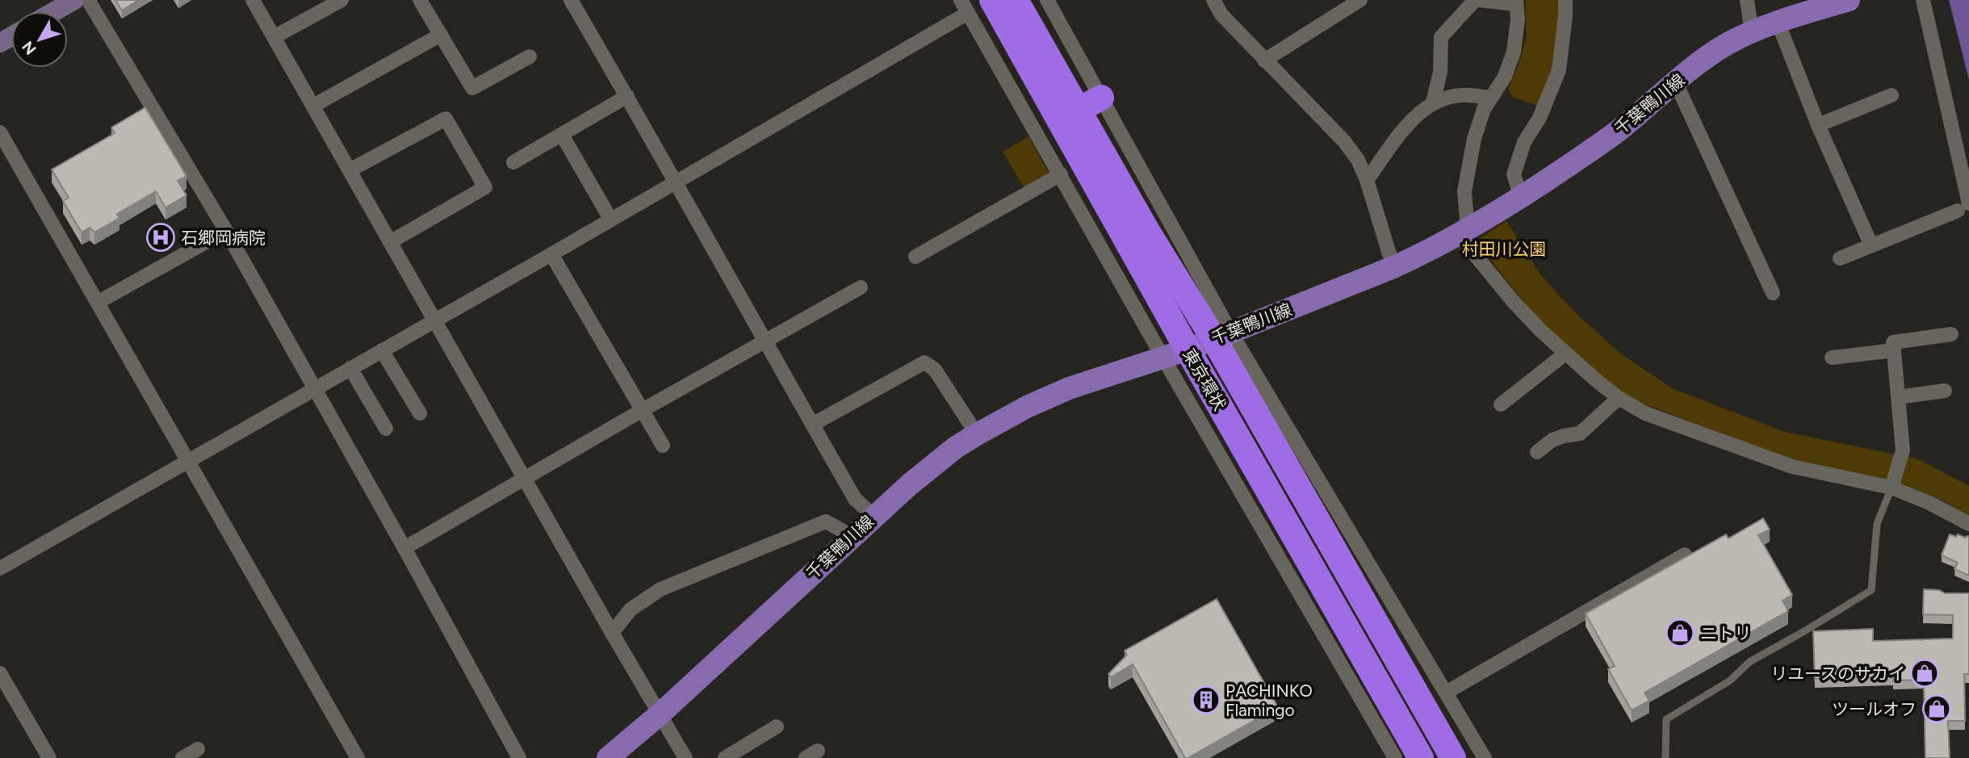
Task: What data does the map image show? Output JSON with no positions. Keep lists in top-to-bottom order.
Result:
{
  "streets": {
    "highway": ["東京環状"],
    "main road": ["千葉鴨川線"]
  },
  "crossings": [
    ["千葉鴨川線", "東京環状"]
  ],
  "parks": ["村田川公園"],
  "places": {
    "hospital": ["石郷岡病院"],
    "shop": ["ニトリ", "リユースのサカイ", "ツールオフ"],
    "building": ["PACHINKO Flamingo"]
  },
  "north": "bottom left"
}
